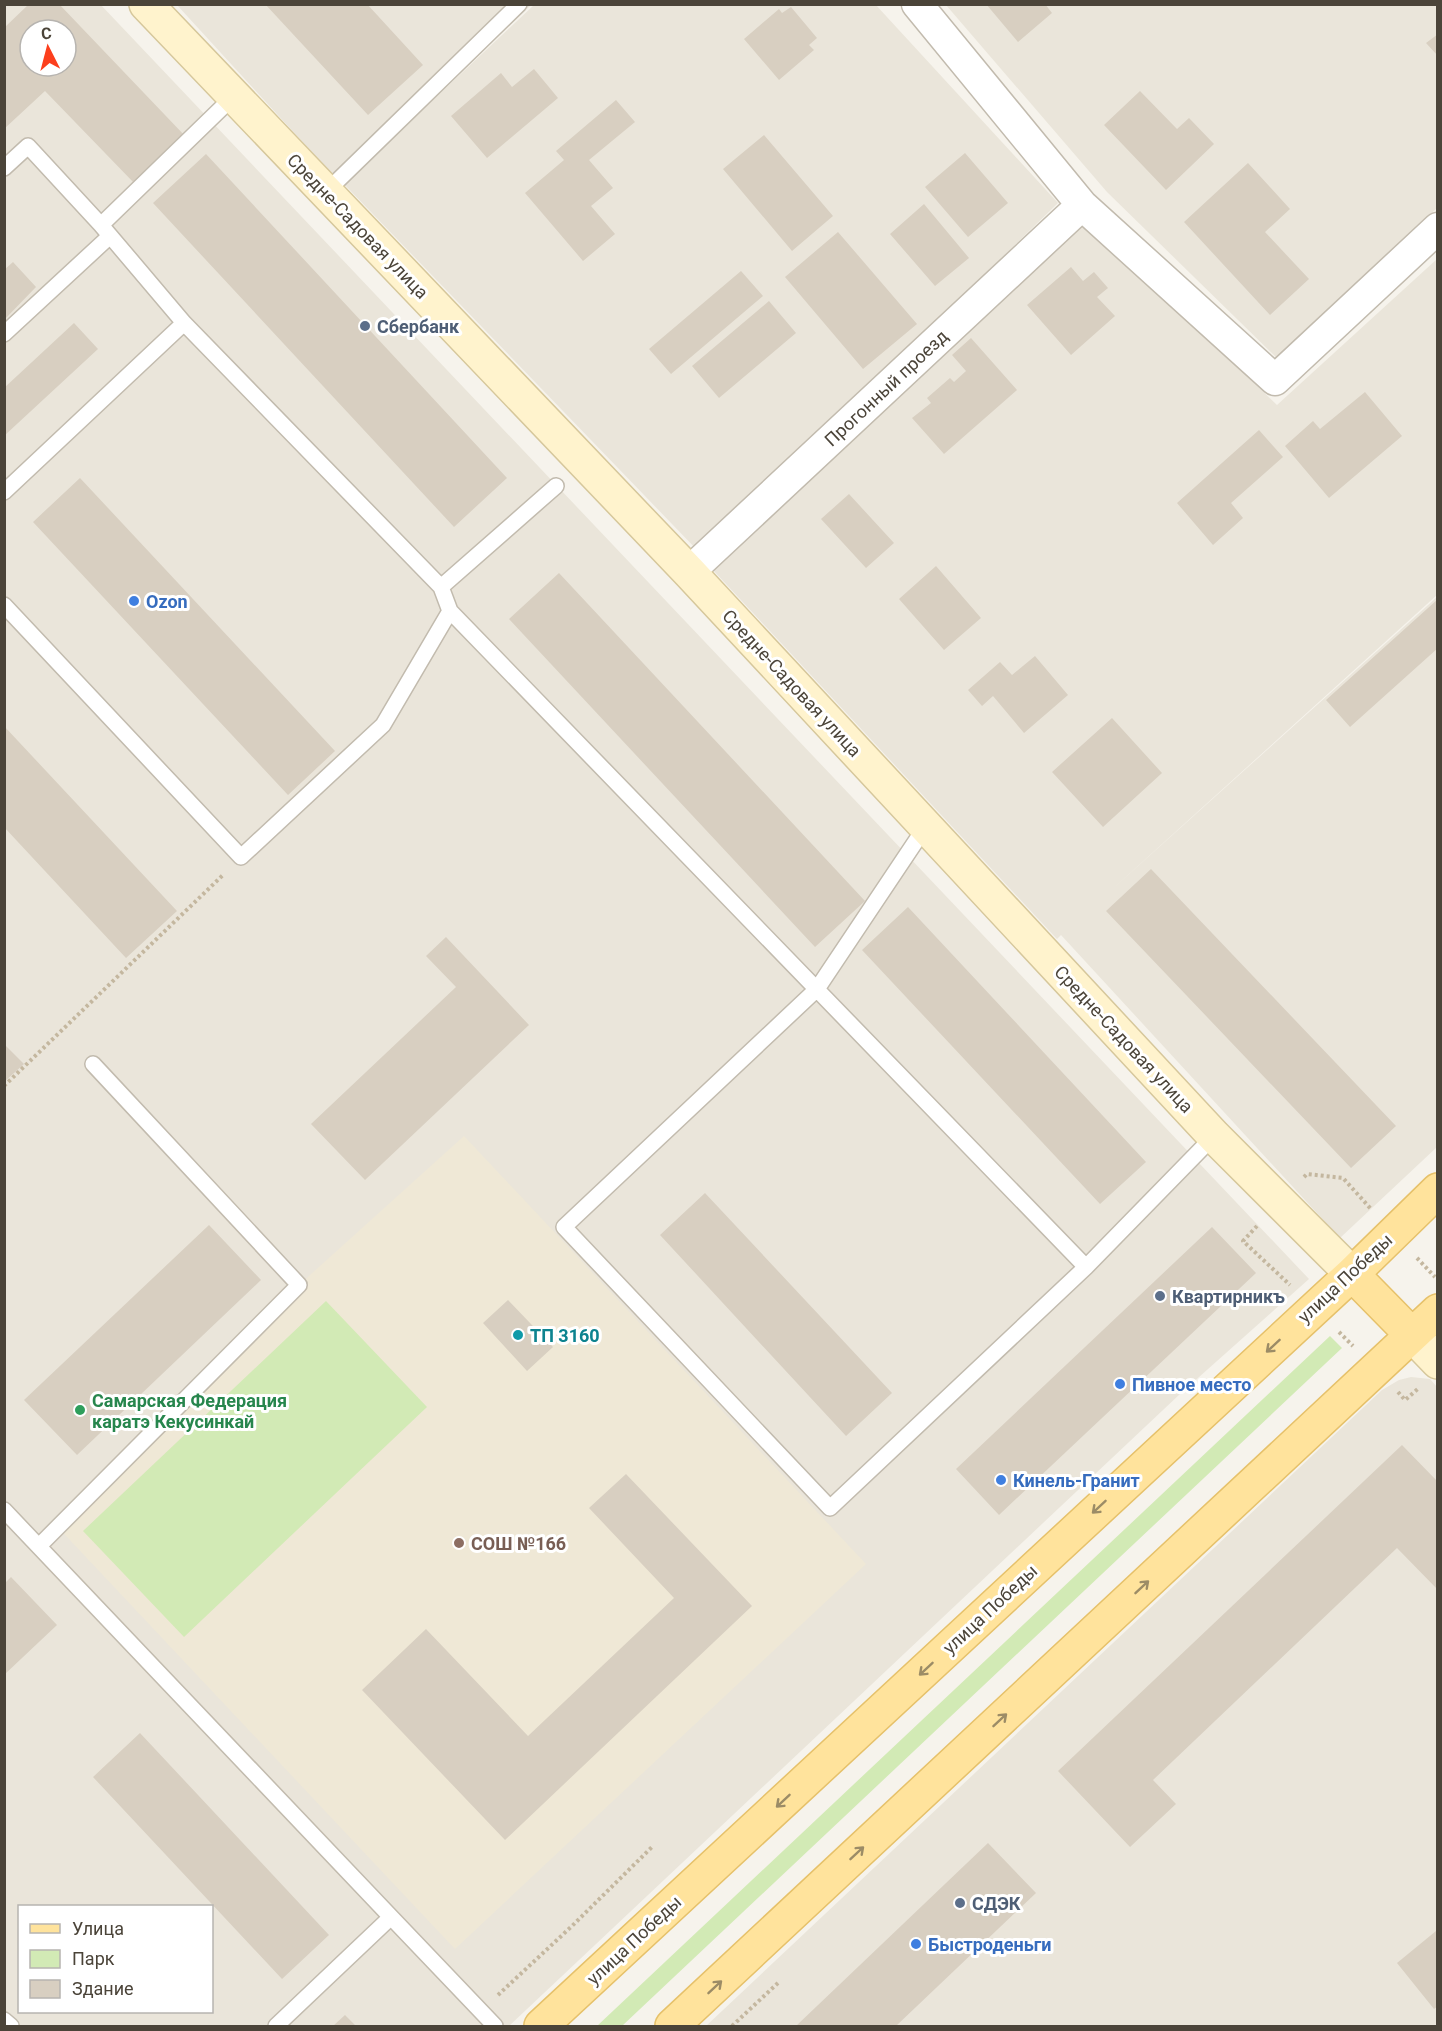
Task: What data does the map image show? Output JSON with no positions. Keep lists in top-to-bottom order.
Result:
{
  "streets": {
    "main road": ["Средне-Садовая улица", "улица Победы"],
    "street": ["Прогонный проезд"]
  },
  "crossings": [
    ["Средне-Садовая улица", "Прогонный проезд"],
    ["Средне-Садовая улица", "улица Победы"]
  ],
  "places": [
    "Сбербанк",
    "Ozon",
    "Квартирникъ",
    "ТП 3160",
    "Пивное место",
    "Самарская Федерация каратэ Кекусинкай",
    "Кинель-Гранит",
    "СОШ №166",
    "СДЭК",
    "Быстроденьги"
  ],
  "legend": ["Улица", "Парк", "Здание"],
  "north": "top"
}
